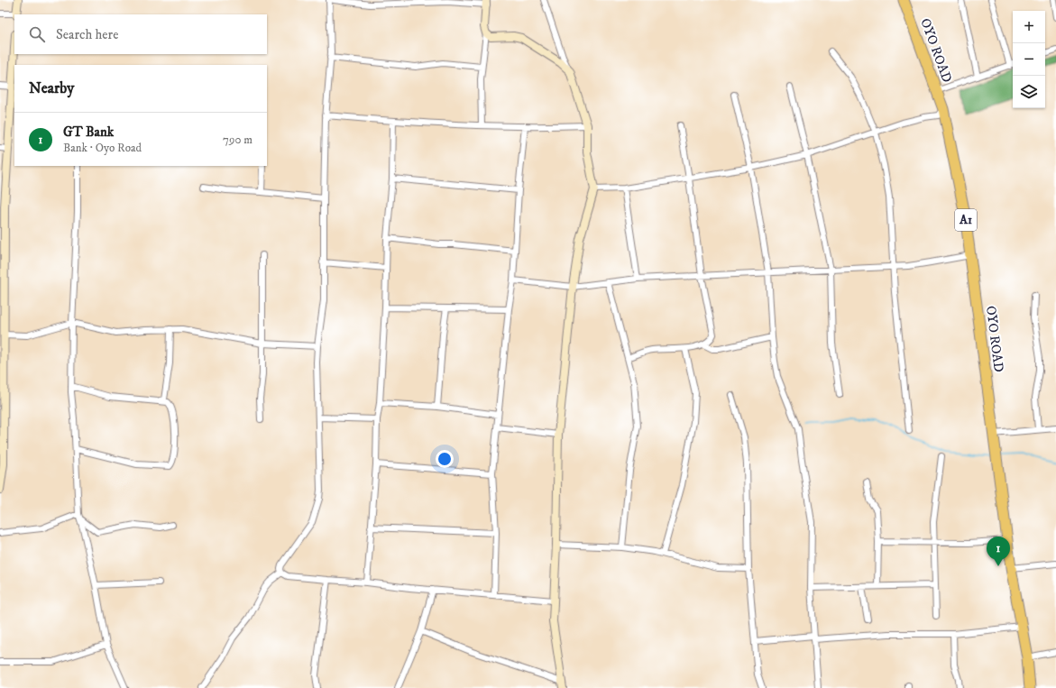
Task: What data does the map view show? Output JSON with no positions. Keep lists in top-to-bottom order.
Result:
{
  "streets": {
    "highway": ["OYO ROAD", "A1"]
  },
  "page": {
    "map_buttons": ["+", "−"],
    "search": "Search here",
    "heading": "Nearby",
    "list": [
      {
        "mark": "1",
        "name": "GT Bank",
        "note": "Bank · Oyo Road",
        "value": "790 m"
      }
    ],
    "pins": "1"
  }
}
